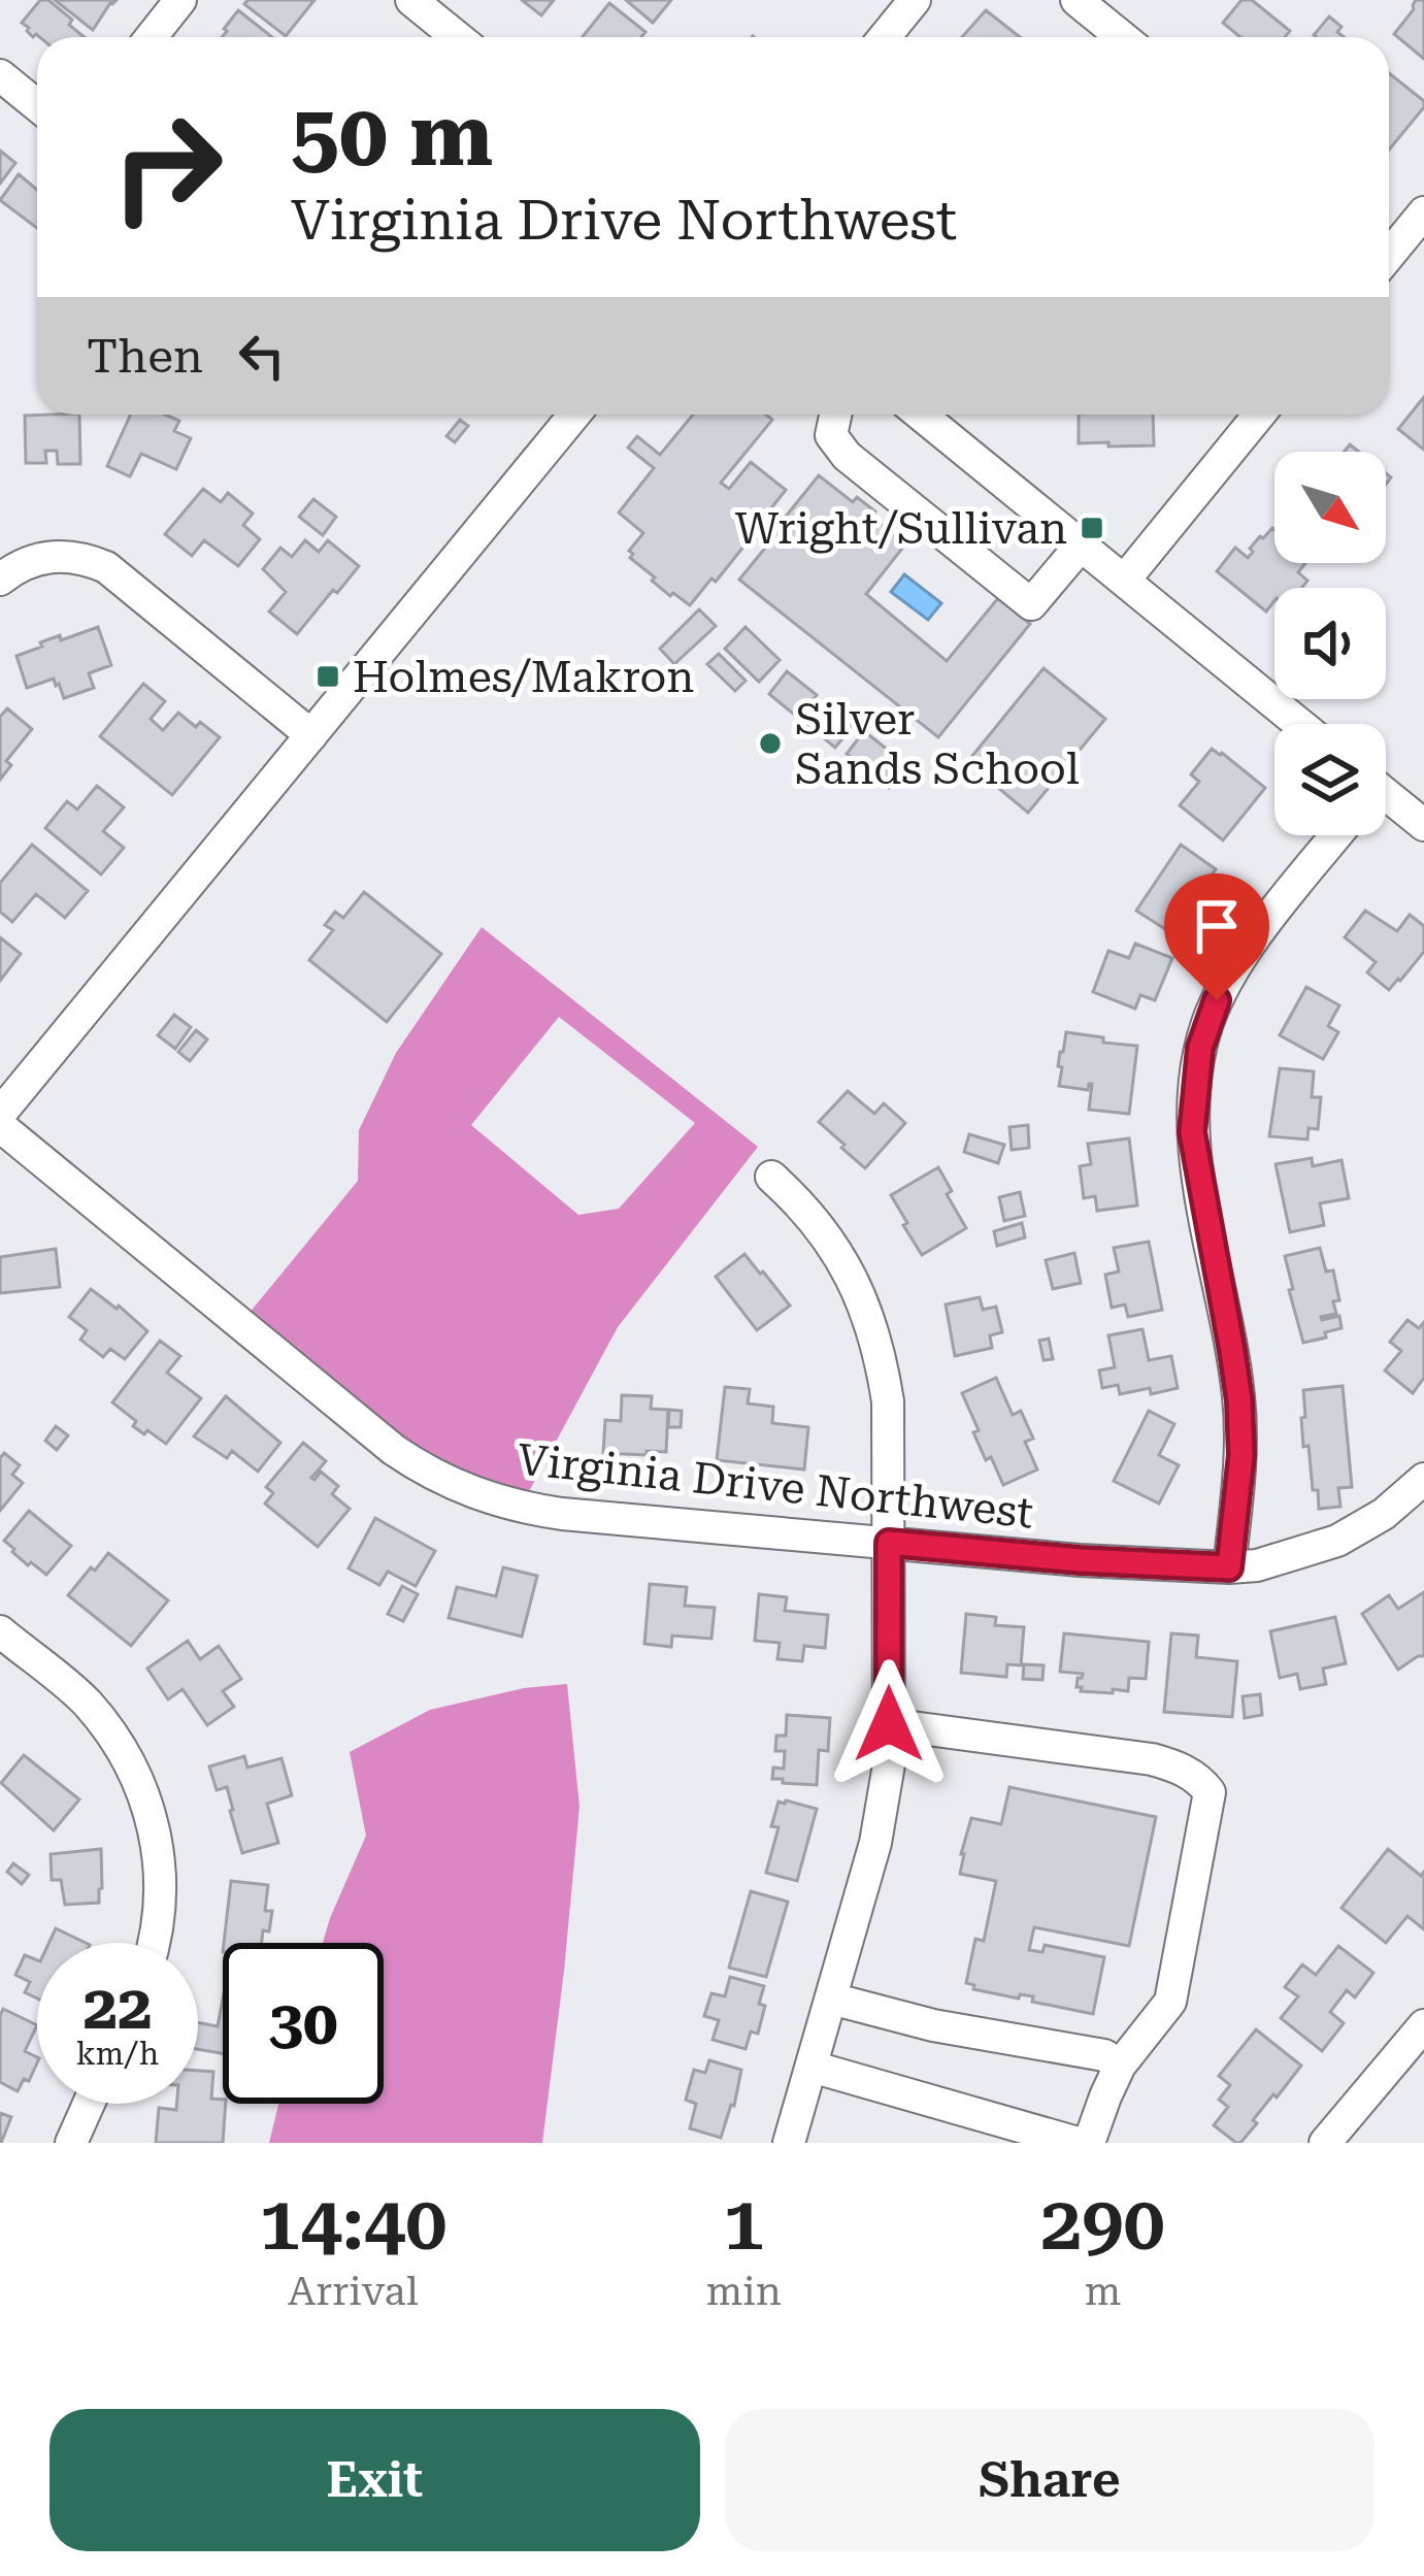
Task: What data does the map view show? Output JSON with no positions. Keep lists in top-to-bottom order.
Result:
{
  "streets": {
    "street": ["Virginia Drive Northwest"]
  },
  "places": {
    "transit": ["Wright/Sullivan", "Holmes/Makron"],
    "other": ["Silver Sands School"]
  },
  "north": "bottom right",
  "page": {
    "turn": ["50 m", "Virginia Drive Northwest"],
    "then": "Then",
    "speed": "22 km/h",
    "limit": "30",
    "eta": [
      "14:40",
      "Arrival",
      "1",
      "min",
      "290",
      "m"
    ],
    "buttons": ["Exit", "Share"]
  }
}
